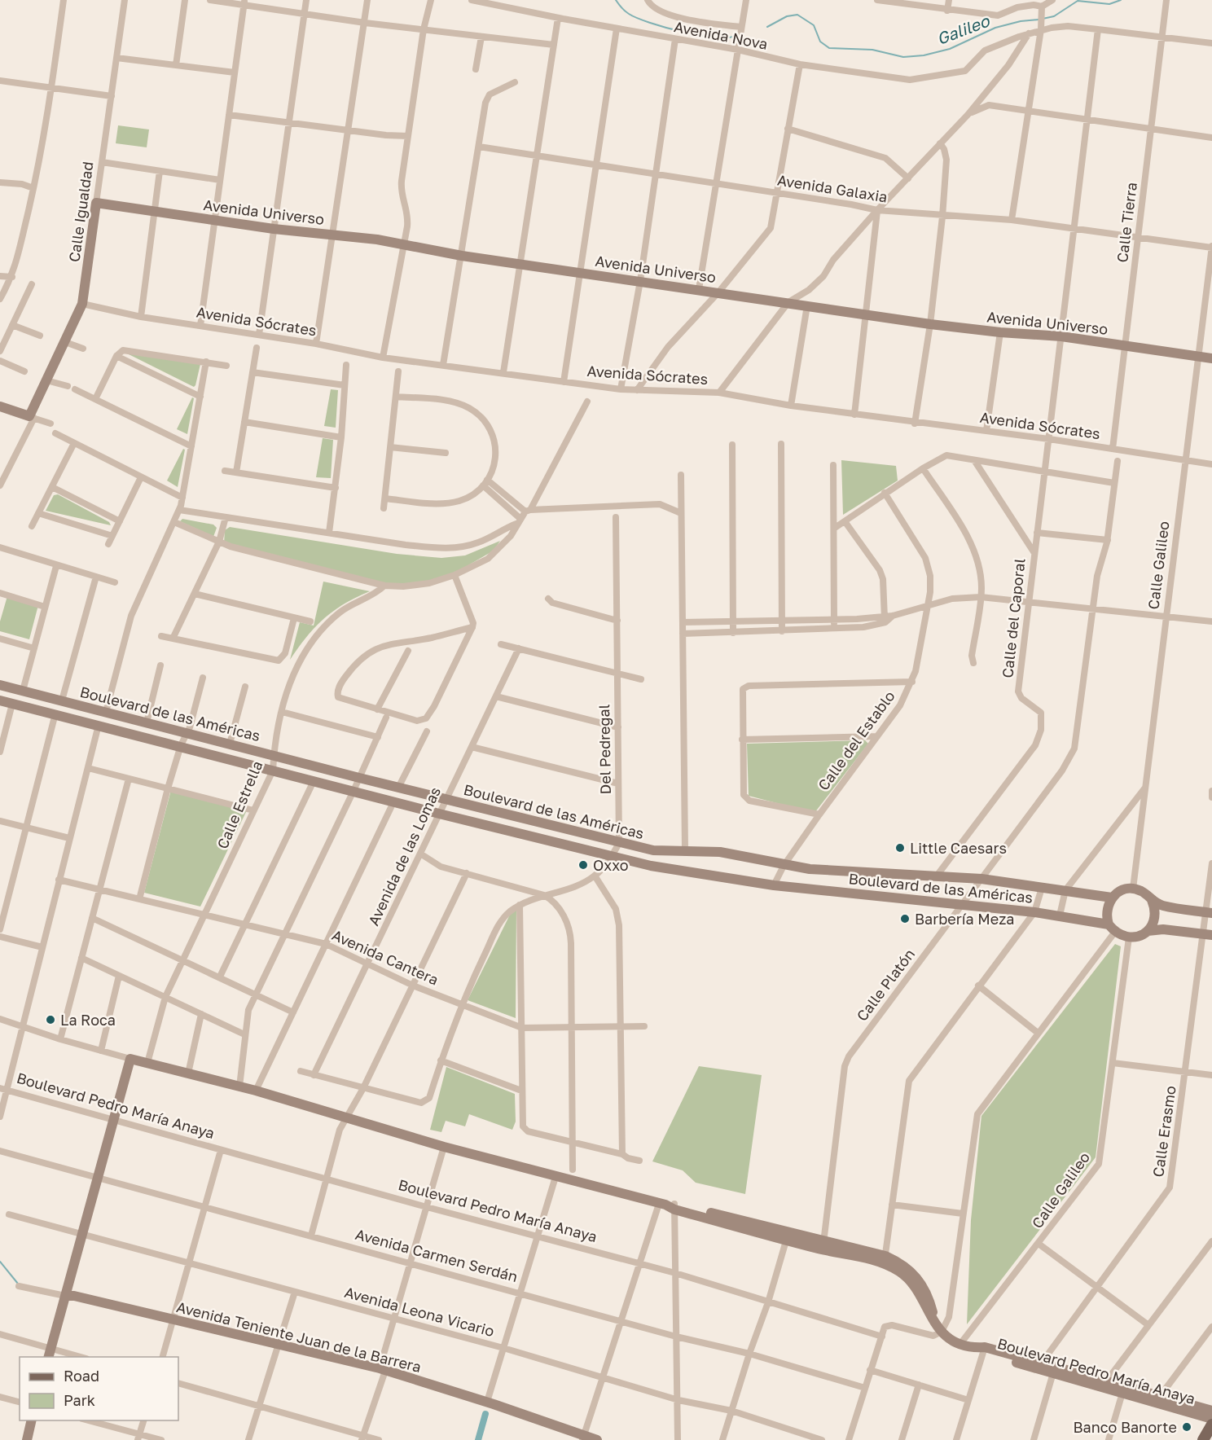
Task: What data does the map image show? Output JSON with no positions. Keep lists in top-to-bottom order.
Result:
{
  "streets": {
    "street": [
      "Avenida Nova",
      "Avenida Galaxia",
      "Calle Igualdad",
      "Avenida Universo",
      "Calle Tierra",
      "Avenida Sócrates",
      "Calle Galileo",
      "Calle del Caporal",
      "Boulevard de las Américas",
      "Calle del Establo",
      "Del Pedregal",
      "Calle Estrella",
      "Avenida de las Lomas",
      "Avenida Cantera",
      "Calle Platón",
      "Boulevard Pedro María Anaya",
      "Calle Erasmo",
      "Avenida Carmen Serdán",
      "Avenida Leona Vicario",
      "Avenida Teniente Juan de la Barrera"
    ]
  },
  "crossings": [
    ["Avenida Galaxia", "Calle Tierra"],
    ["Avenida Galaxia", "Calle Galileo"],
    ["Avenida Galaxia", "Calle del Caporal"],
    ["Calle Igualdad", "Avenida Universo"],
    ["Calle Igualdad", "Avenida Sócrates"],
    ["Avenida Universo", "Calle Tierra"],
    ["Avenida Universo", "Calle Galileo"],
    ["Avenida Universo", "Calle del Caporal"],
    ["Calle Tierra", "Avenida Sócrates"],
    ["Avenida Sócrates", "Calle Galileo"],
    ["Avenida Sócrates", "Calle del Caporal"],
    ["Calle Galileo", "Boulevard de las Américas"],
    ["Calle Galileo", "Boulevard Pedro María Anaya"],
    ["Calle del Caporal", "Boulevard de las Américas"],
    ["Boulevard de las Américas", "Calle del Establo"],
    ["Boulevard de las Américas", "Del Pedregal"],
    ["Boulevard de las Américas", "Calle Estrella"],
    ["Boulevard de las Américas", "Avenida de las Lomas"],
    ["Boulevard de las Américas", "Calle Platón"],
    ["Del Pedregal", "Avenida Cantera"],
    ["Calle Estrella", "Avenida Cantera"],
    ["Avenida de las Lomas", "Avenida Cantera"],
    ["Boulevard Pedro María Anaya", "Calle Erasmo"]
  ],
  "water": ["Galileo"],
  "places": [
    "Little Caesars",
    "Oxxo",
    "Barbería Meza",
    "La Roca",
    "Banco Banorte"
  ],
  "legend": ["Road", "Park"]
}
